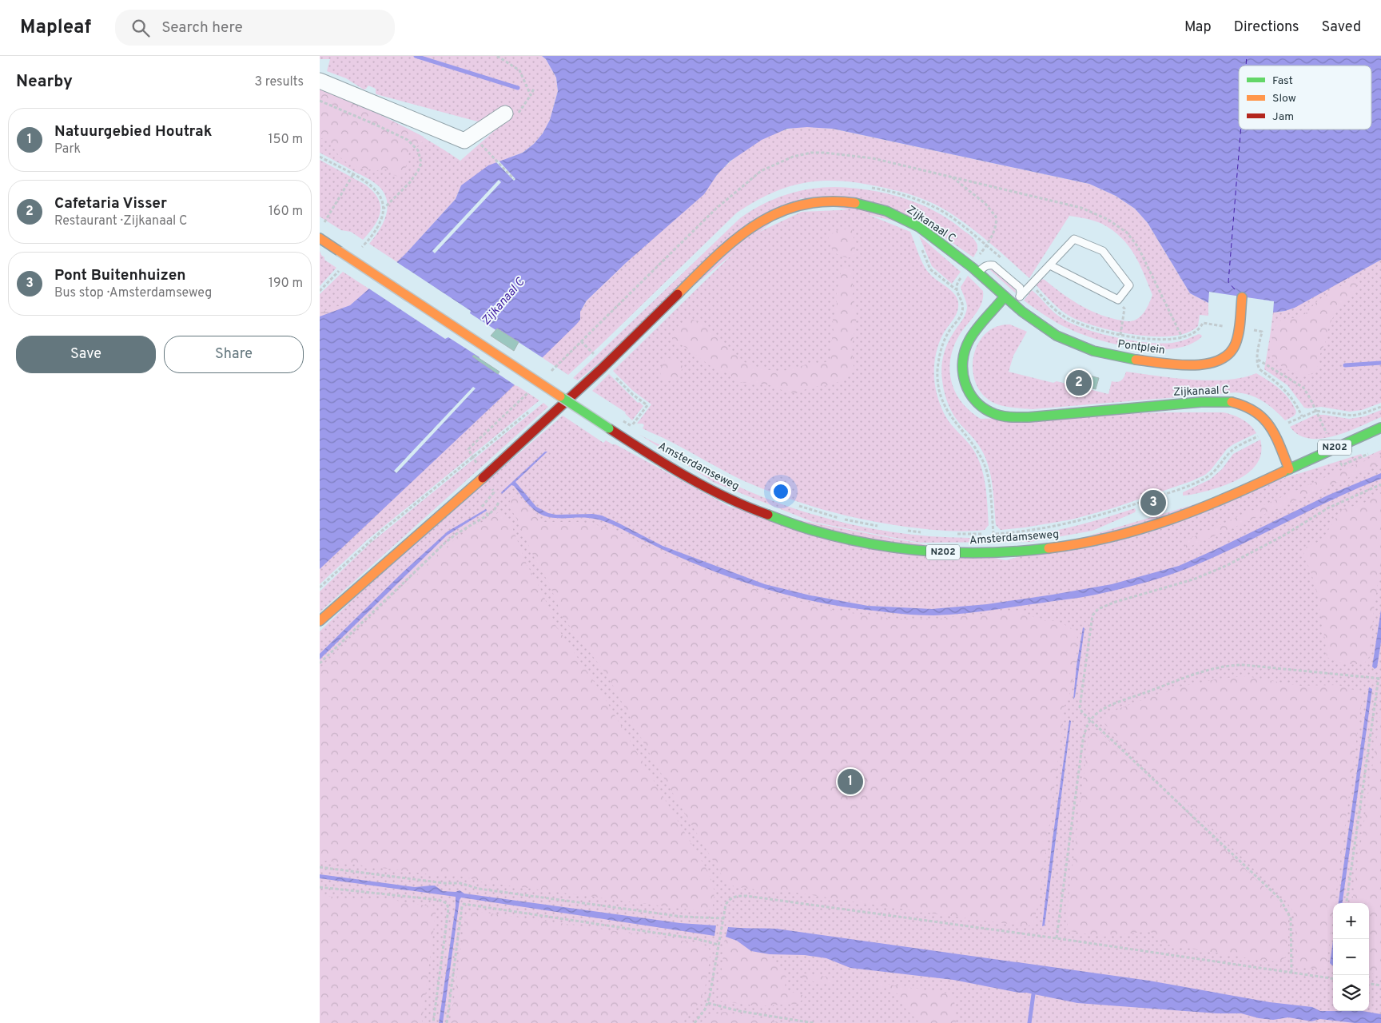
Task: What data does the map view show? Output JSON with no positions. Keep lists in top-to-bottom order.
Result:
{
  "streets": {
    "street": [
      "Zijkanaal C",
      "Pontplein",
      "N202",
      "Amsterdamseweg"
    ]
  },
  "crossings": [
    ["Zijkanaal C", "Pontplein"],
    ["Zijkanaal C", "N202"],
    ["Zijkanaal C", "Amsterdamseweg"],
    ["N202", "Amsterdamseweg"]
  ],
  "water": ["Zijkanaal C"],
  "legend": ["Fast", "Slow", "Jam"],
  "page": {
    "header": "Mapleaf",
    "search": "Search here",
    "nav": ["Map", "Directions", "Saved"],
    "heading": ["Nearby", "3 results"],
    "list": [
      {
        "mark": "1",
        "name": "Natuurgebied Houtrak",
        "note": "Park",
        "value": "150 m"
      },
      {
        "mark": "2",
        "name": "Cafetaria Visser",
        "note": "Restaurant · Zijkanaal C",
        "value": "160 m"
      },
      {
        "mark": "3",
        "name": "Pont Buitenhuizen",
        "note": "Bus stop · Amsterdamseweg",
        "value": "190 m"
      }
    ],
    "buttons": ["Save", "Share"],
    "pins": ["2", "3", "1"],
    "map_buttons": ["+", "−"]
  }
}
